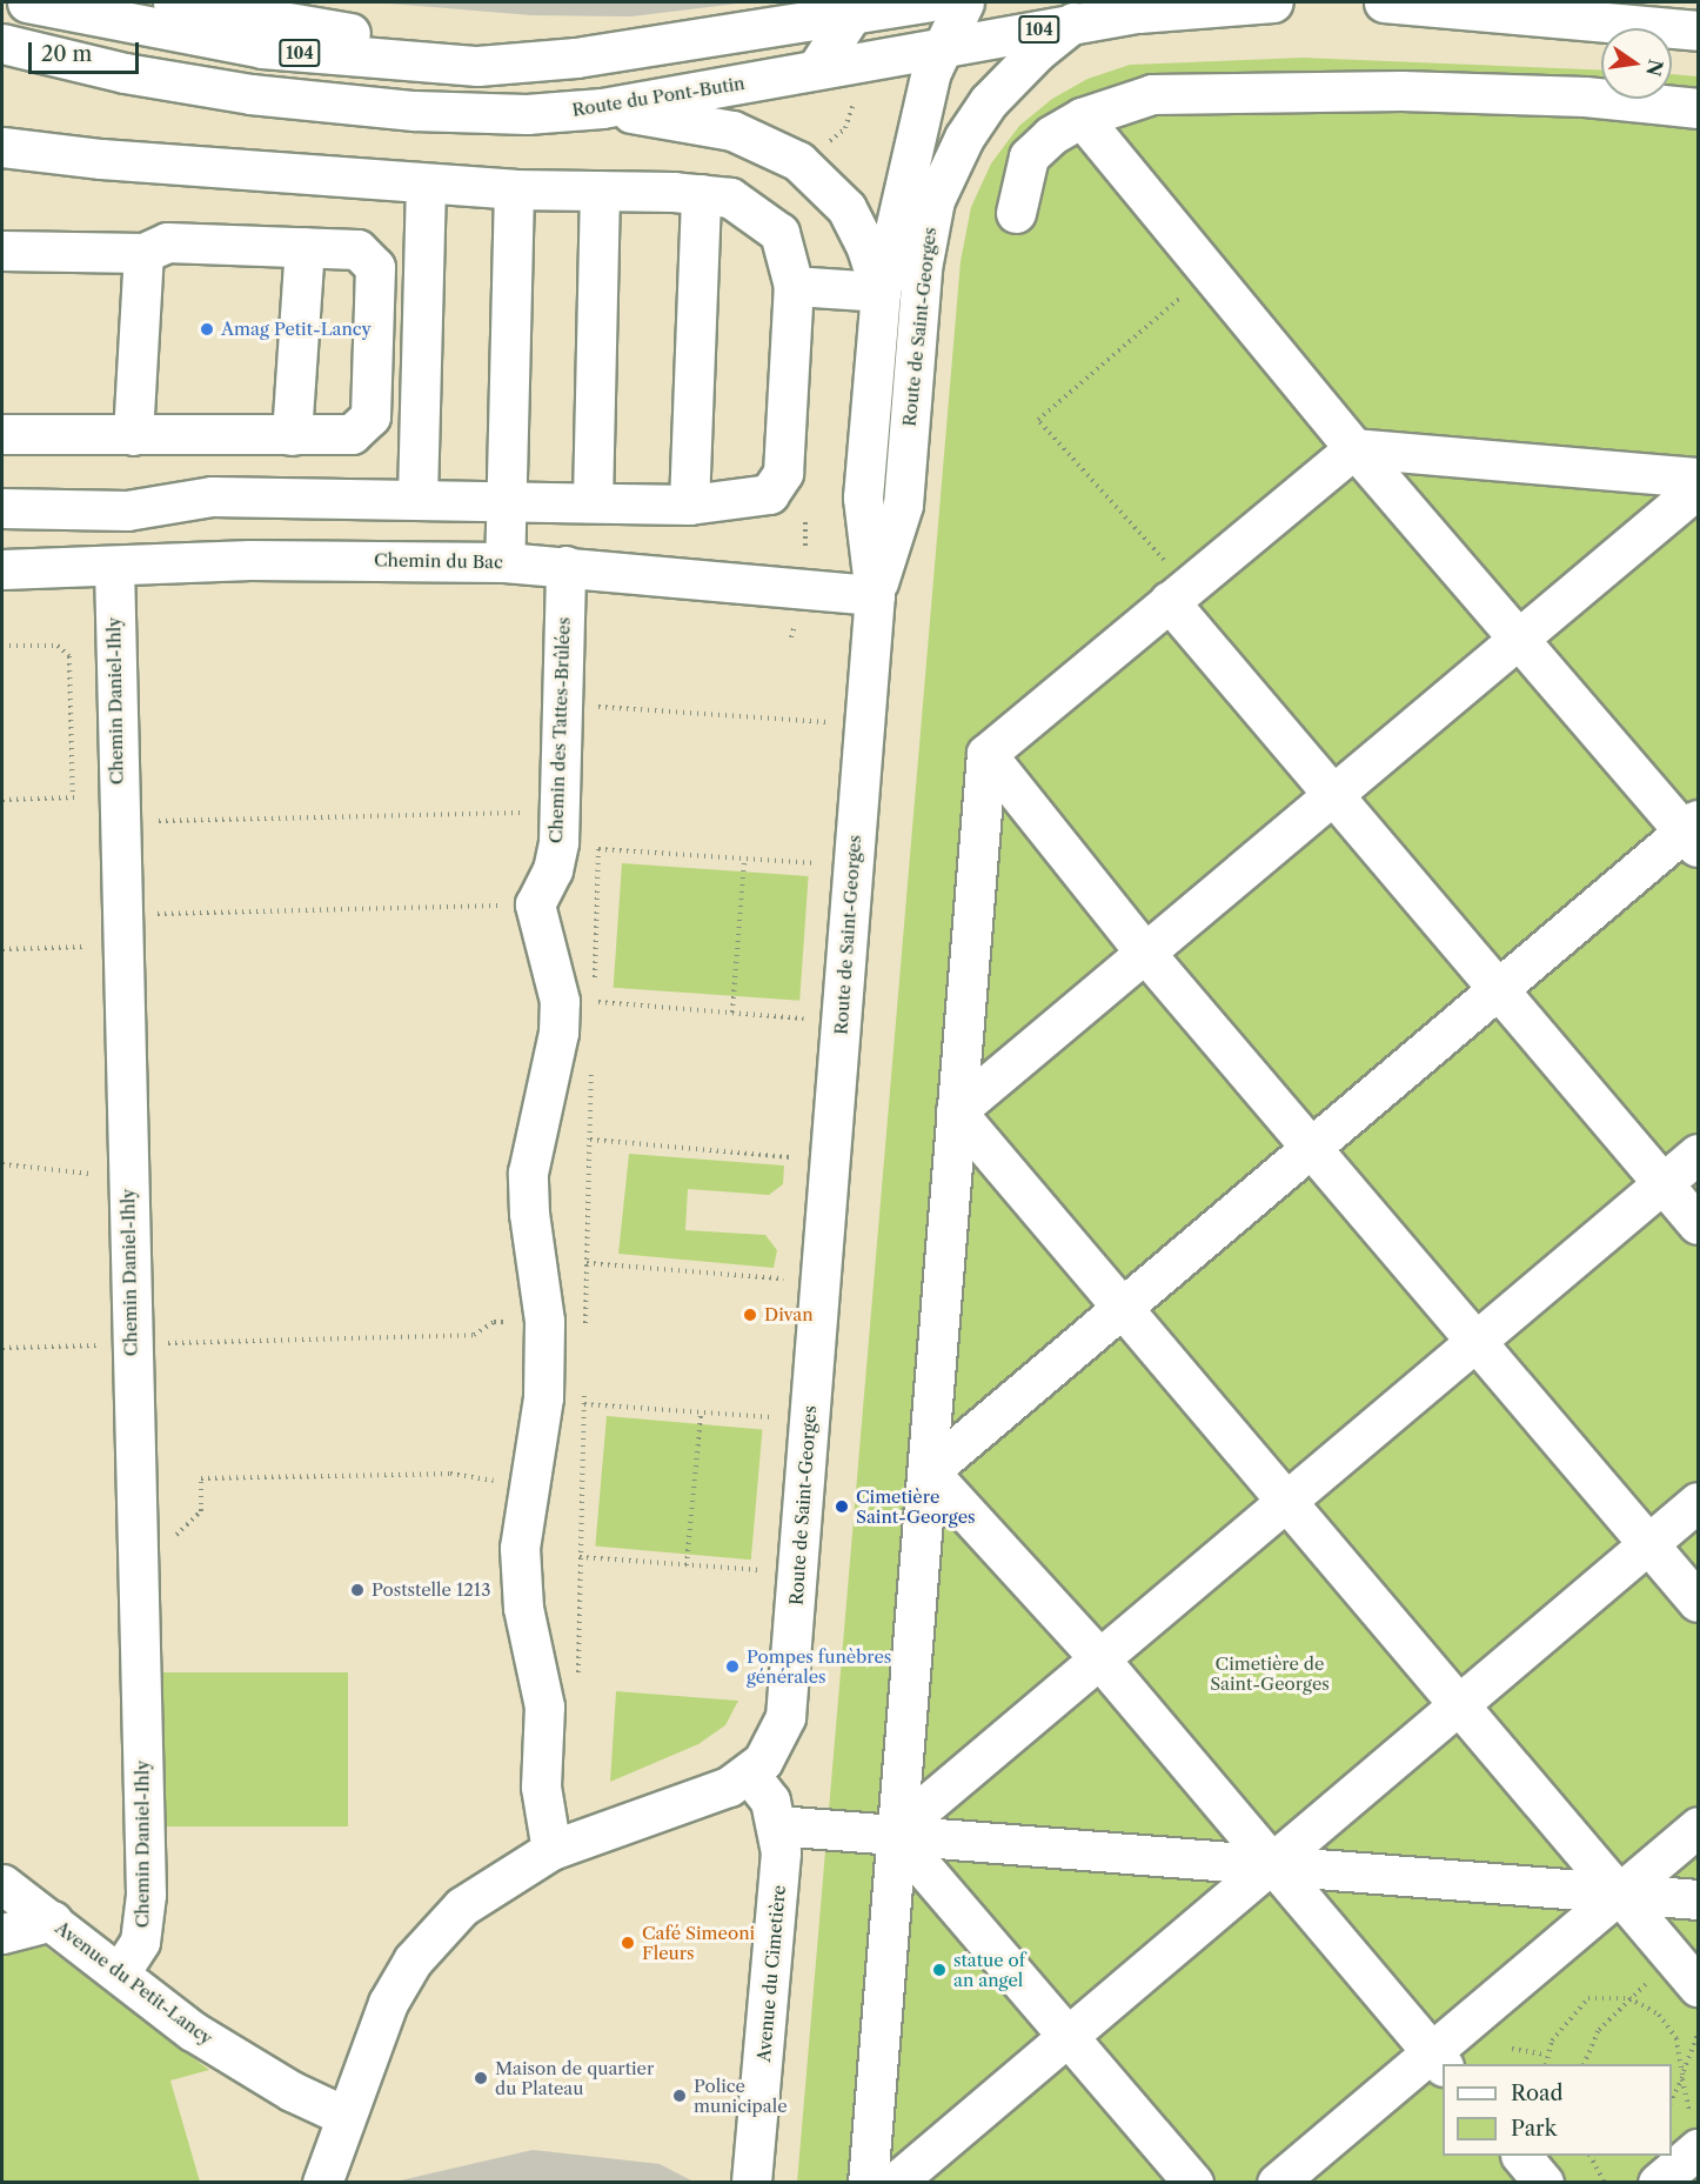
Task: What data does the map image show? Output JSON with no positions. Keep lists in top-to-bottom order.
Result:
{
  "streets": {
    "street": [
      "104",
      "Route du Pont-Butin",
      "Route de Saint-Georges",
      "Chemin du Bac",
      "Chemin Daniel-Ihly",
      "Chemin des Tattes-Brûlées",
      "Avenue du Cimetière",
      "Avenue du Petit-Lancy"
    ]
  },
  "crossings": [
    ["Route du Pont-Butin", "Route de Saint-Georges"],
    ["Route de Saint-Georges", "Chemin du Bac"],
    ["Route de Saint-Georges", "Avenue du Cimetière"],
    ["Route de Saint-Georges", "Avenue du Petit-Lancy"],
    ["Chemin du Bac", "Chemin Daniel-Ihly"],
    ["Chemin du Bac", "Chemin des Tattes-Brûlées"],
    ["Chemin Daniel-Ihly", "Avenue du Petit-Lancy"]
  ],
  "parks": ["Cimetière de Saint-Georges"],
  "places": [
    "Amag Petit-Lancy",
    "Divan",
    "Cimetière Saint-Georges",
    "Poststelle 1213",
    "Pompes funèbres générales",
    "Café Simeoni Fleurs",
    "statue of an angel",
    "Maison de quartier du Plateau",
    "Police municipale"
  ],
  "legend": ["Road", "Park"],
  "scale_bar": "20 m",
  "north": "right"
}
